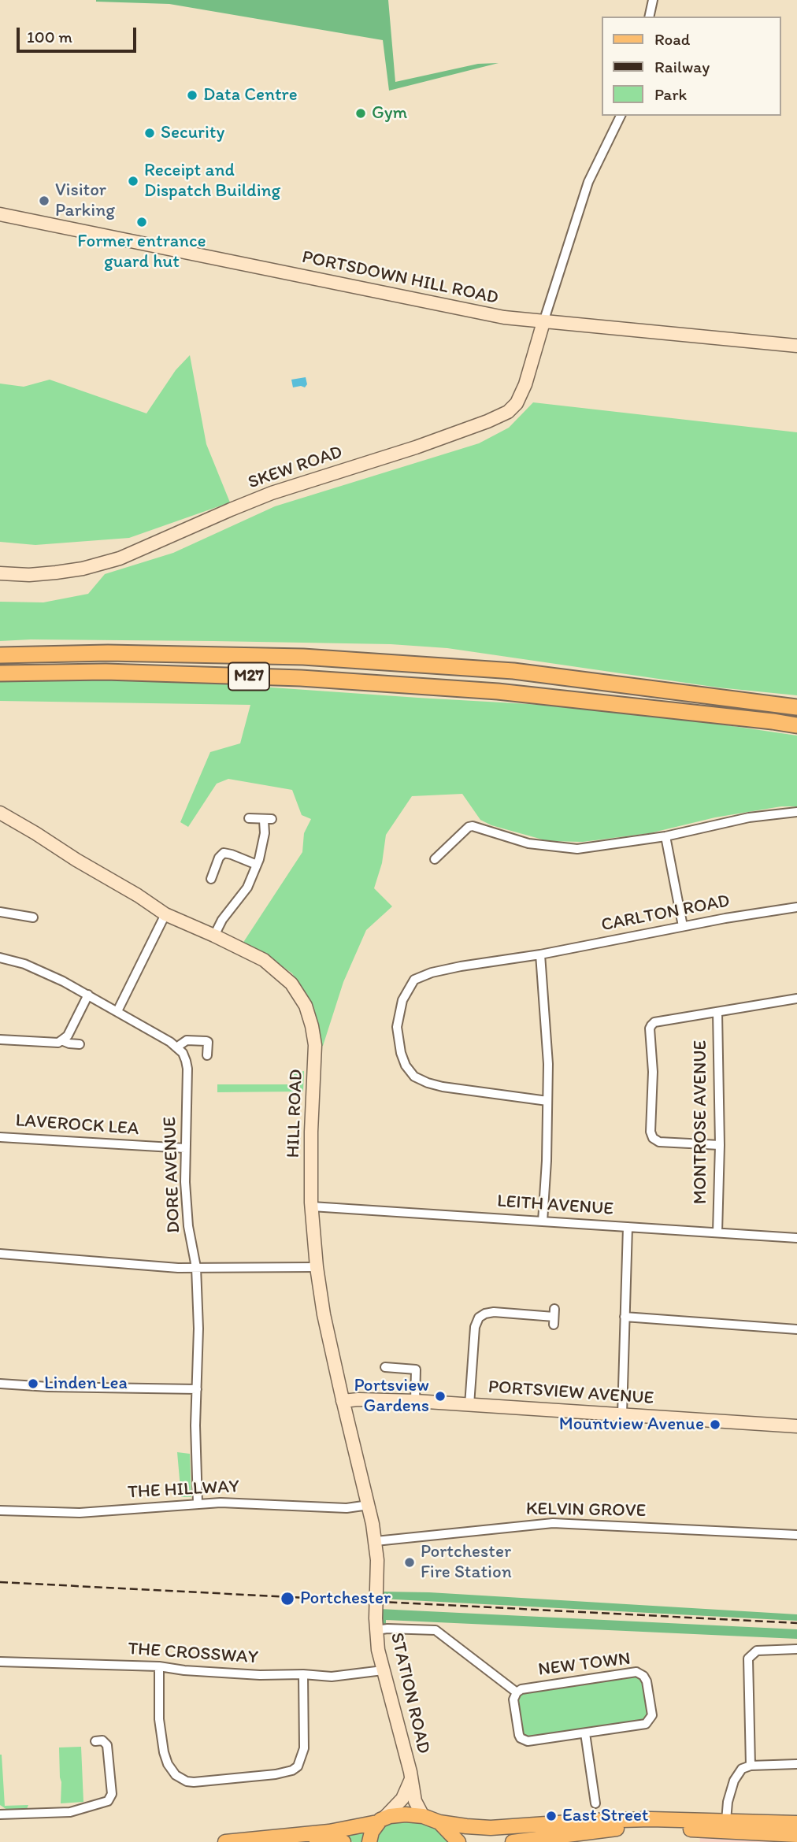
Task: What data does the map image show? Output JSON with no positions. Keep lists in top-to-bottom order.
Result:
{
  "streets": {
    "highway": ["M27"],
    "street": [
      "PORTSDOWN HILL ROAD",
      "SKEW ROAD",
      "CARLTON ROAD",
      "HILL ROAD",
      "MONTROSE AVENUE",
      "LAVEROCK LEA",
      "DORE AVENUE",
      "LEITH AVENUE",
      "PORTSVIEW AVENUE",
      "THE HILLWAY",
      "KELVIN GROVE",
      "THE CROSSWAY",
      "NEW TOWN",
      "STATION ROAD"
    ]
  },
  "crossings": [
    ["PORTSDOWN HILL ROAD", "SKEW ROAD"],
    ["HILL ROAD", "LEITH AVENUE"],
    ["HILL ROAD", "PORTSVIEW AVENUE"],
    ["HILL ROAD", "THE HILLWAY"],
    ["HILL ROAD", "KELVIN GROVE"],
    ["HILL ROAD", "STATION ROAD"],
    ["MONTROSE AVENUE", "LEITH AVENUE"],
    ["LAVEROCK LEA", "DORE AVENUE"],
    ["DORE AVENUE", "THE HILLWAY"],
    ["THE CROSSWAY", "STATION ROAD"],
    ["NEW TOWN", "STATION ROAD"]
  ],
  "places": [
    "Data Centre",
    "Gym",
    "Security",
    "Receipt and Dispatch Building",
    "Visitor Parking",
    "Former entrance guard hut",
    "Linden Lea",
    "Portsview Gardens",
    "Mountview Avenue",
    "Portchester Fire Station",
    "Portchester",
    "East Street"
  ],
  "legend": ["Road", "Railway", "Park"],
  "scale_bar": "100 m"
}
